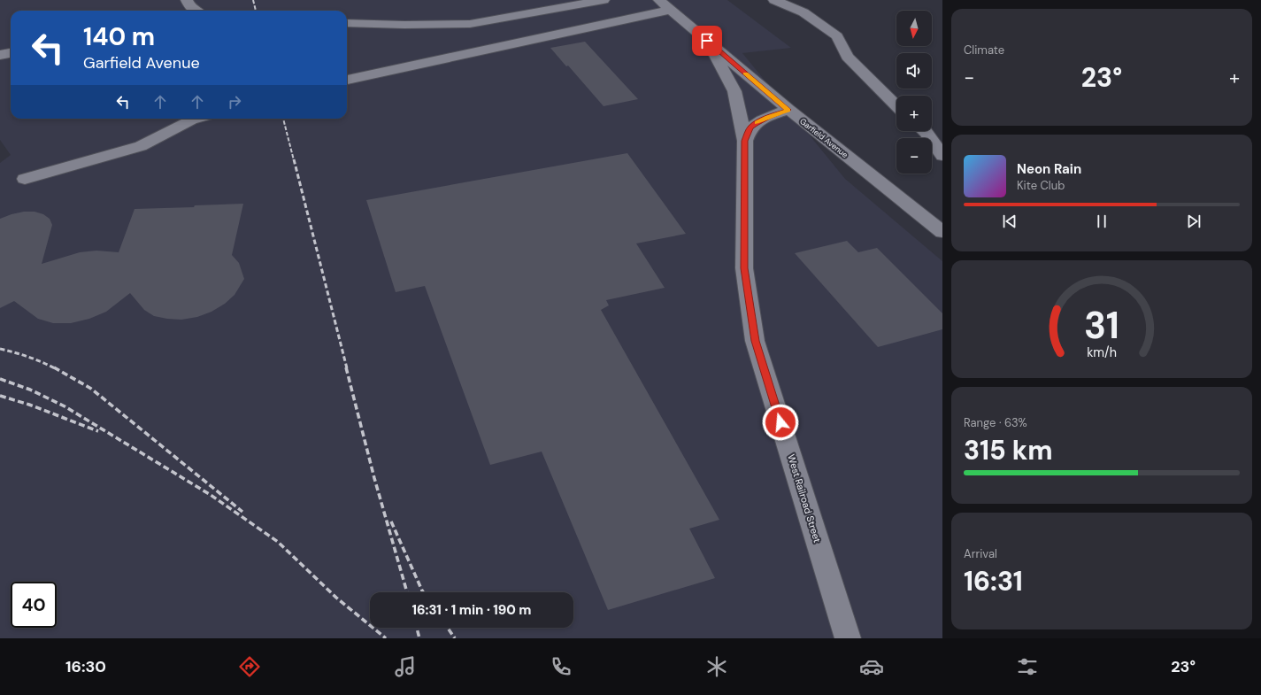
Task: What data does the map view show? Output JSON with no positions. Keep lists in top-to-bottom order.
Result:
{
  "streets": {
    "street": ["Garfield Avenue", "West Railroad Street"]
  },
  "crossings": [
    ["Garfield Avenue", "West Railroad Street"]
  ],
  "north": "bottom",
  "page": {
    "tile": [
      "Climate",
      ["Range · 63%", "315 km"],
      ["Arrival", "16:31"]
    ],
    "map_buttons": ["+", "−"],
    "turn": ["140 m", "Garfield Avenue"],
    "heat": ["−", "23°", "+"],
    "song": ["Neon Rain", "Kite Club"],
    "limit": "40",
    "trip": "16:31 · 1 min · 190 m",
    "tabs": ["16:30", "23°"],
    "gauge": ["31", "km/h"]
  }
}
